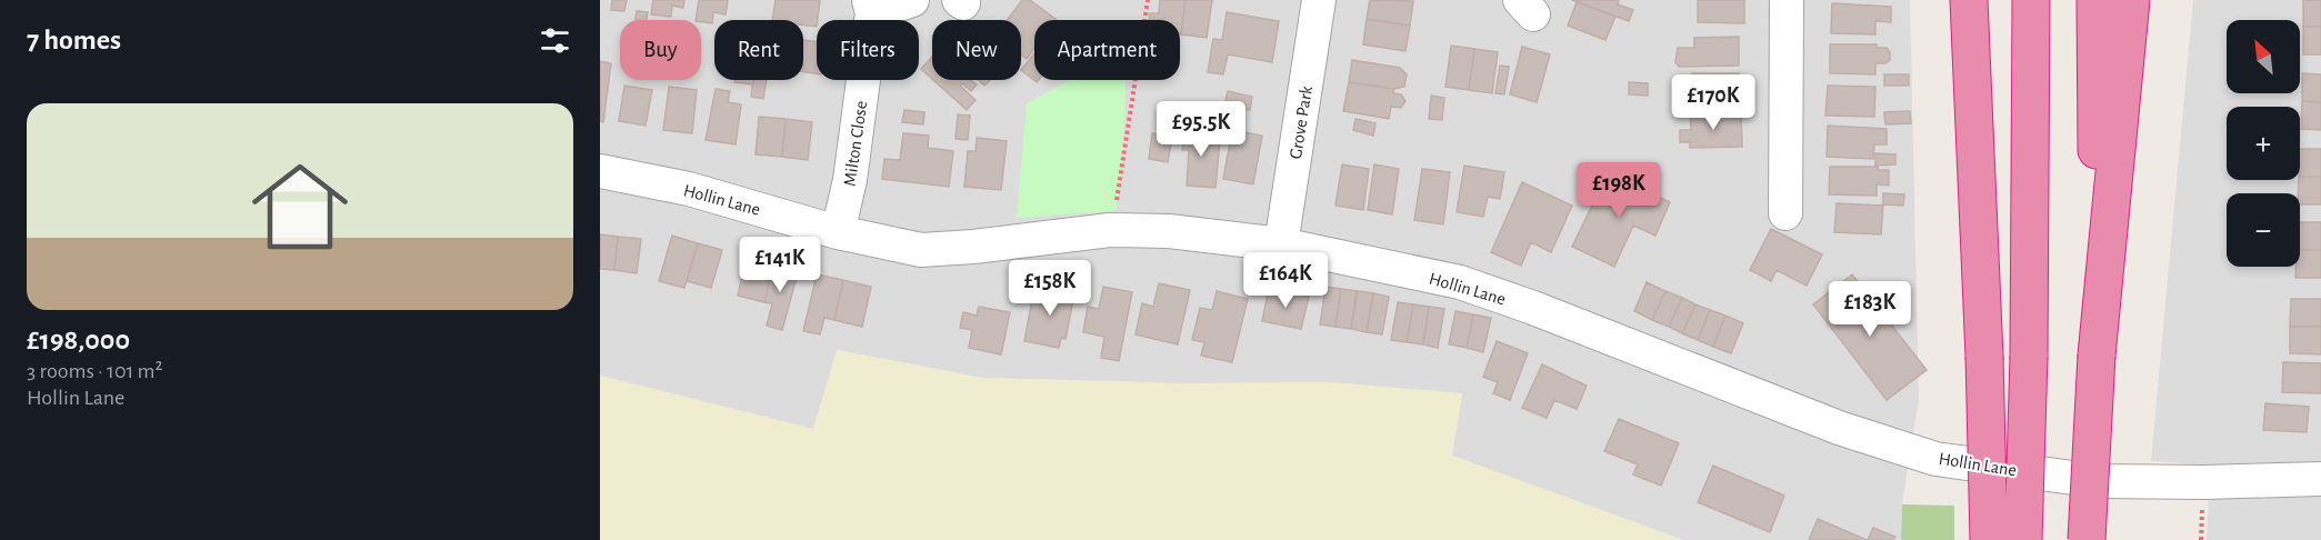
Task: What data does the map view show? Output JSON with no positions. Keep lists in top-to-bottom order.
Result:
{
  "streets": {
    "street": ["Grove Park", "Milton Close", "Hollin Lane"]
  },
  "crossings": [
    ["Grove Park", "Hollin Lane"],
    ["Milton Close", "Hollin Lane"]
  ],
  "north": "top left",
  "page": {
    "heading": "7 homes",
    "map_buttons": ["+", "−"],
    "chip": [
      "Buy",
      "Rent",
      "Filters",
      "New",
      "Apartment"
    ],
    "price": [
      "£170K",
      "£95.5K",
      "£198K",
      "£141K",
      "£164K",
      "£158K",
      "£183K"
    ],
    "list": [
      {
        "name": "£198,000",
        "note": "3 rooms · 101 m² · Hollin Lane"
      }
    ]
  }
}
